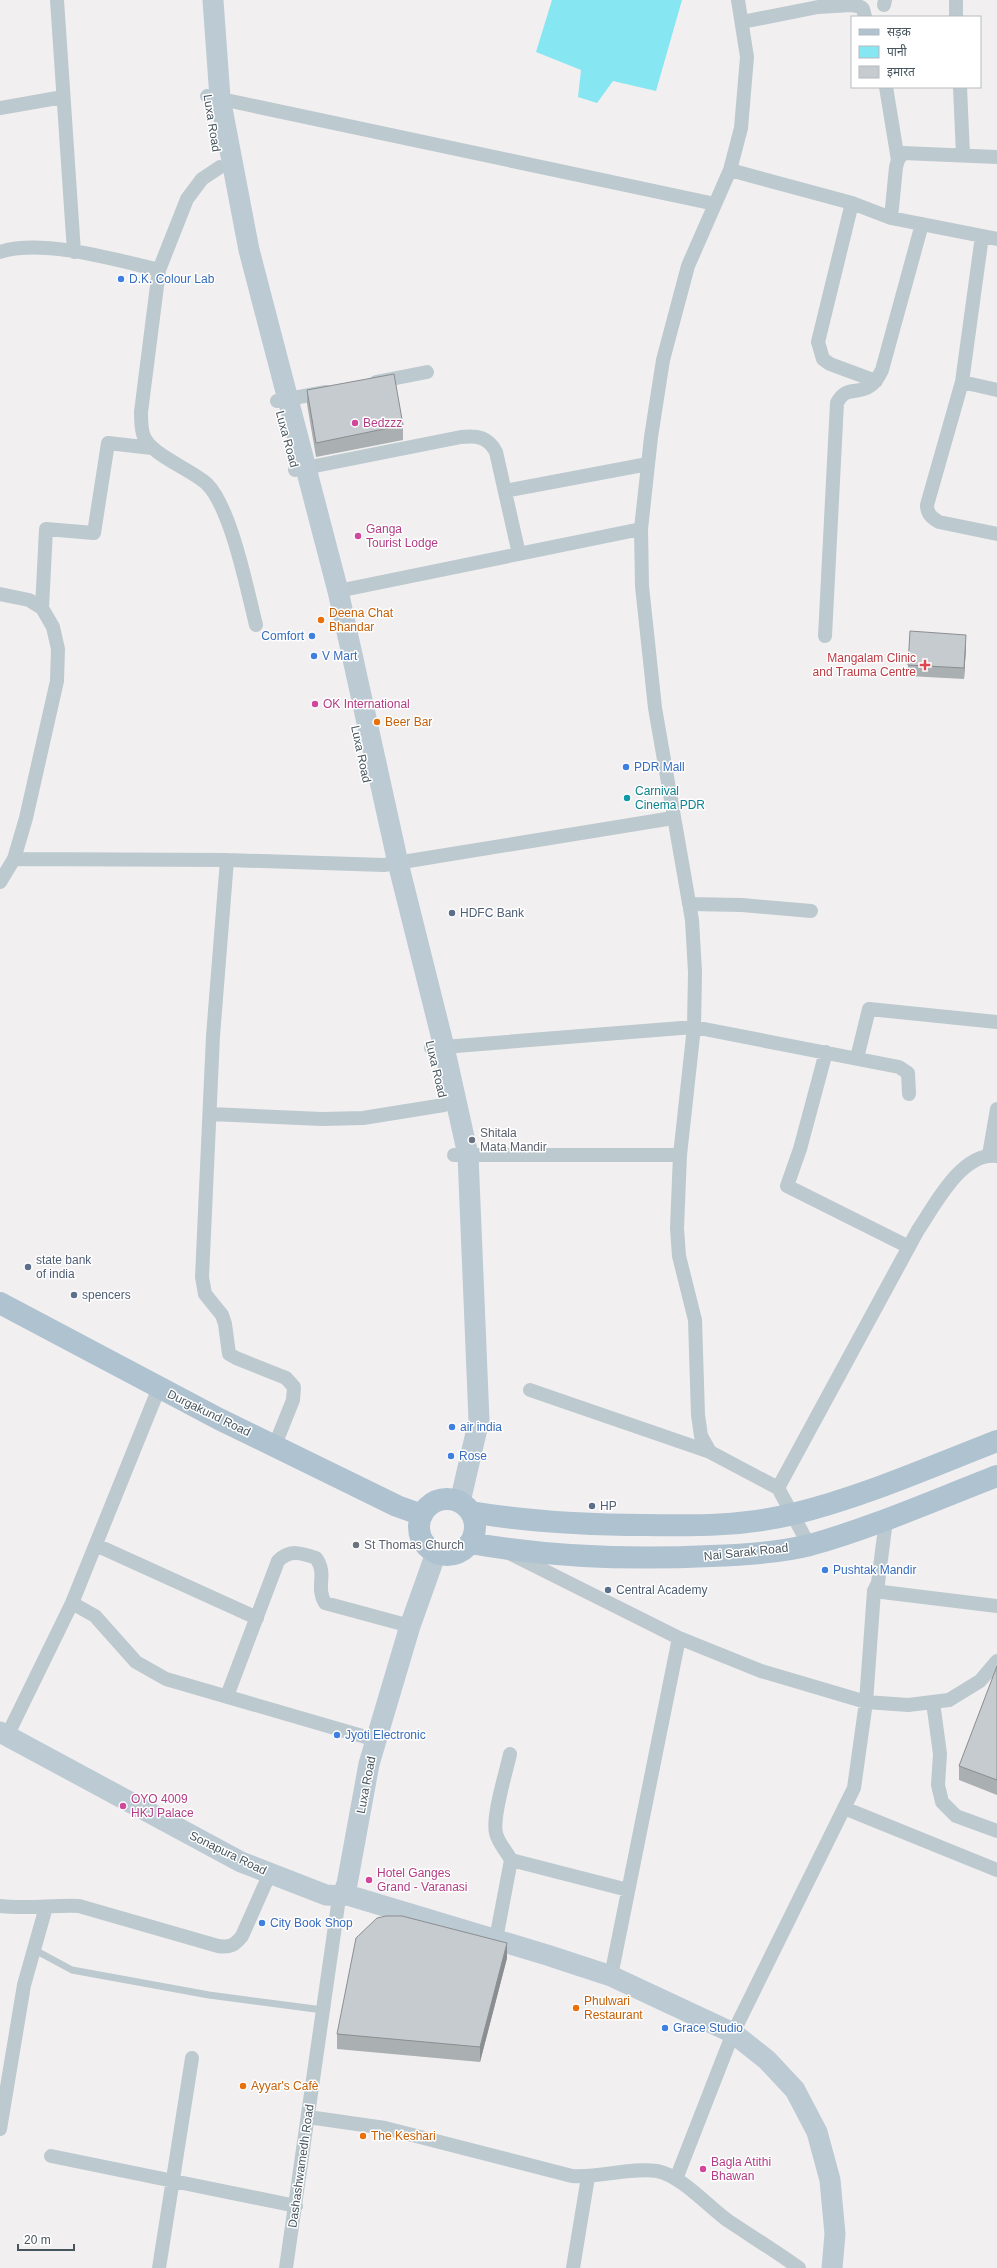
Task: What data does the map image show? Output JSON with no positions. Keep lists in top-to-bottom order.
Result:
{
  "streets": {
    "main road": ["Durgakund Road", "Nai Sarak Road"],
    "street": ["Luxa Road", "Sonapura Road", "Dashashwamedh Road"]
  },
  "crossings": [
    ["Luxa Road", "Sonapura Road"],
    ["Luxa Road", "Dashashwamedh Road"],
    ["Sonapura Road", "Dashashwamedh Road"]
  ],
  "places": {
    "other": [
      "D.K. Colour Lab",
      "Bedzzz",
      "Ganga Tourist Lodge",
      "Deena Chat Bhandar",
      "Comfort",
      "V Mart",
      "OK International",
      "Beer Bar",
      "PDR Mall",
      "Carnival Cinema PDR",
      "HDFC Bank",
      "Shitala Mata Mandir",
      "state bank of india",
      "spencers",
      "air india",
      "Rose",
      "HP",
      "St Thomas Church",
      "Pushtak Mandir",
      "Central Academy",
      "Jyoti Electronic",
      "OYO 4009 HKJ Palace",
      "Hotel Ganges Grand - Varanasi",
      "City Book Shop",
      "Phulwari Restaurant",
      "Grace Studio",
      "Ayyar's Cafè",
      "The Keshari",
      "Bagla Atithi Bhawan"
    ],
    "health": ["Mangalam Clinic and Trauma Centre"]
  },
  "legend": ["सड़क", "पानी", "इमारत"],
  "scale_bar": "20 m"
}
